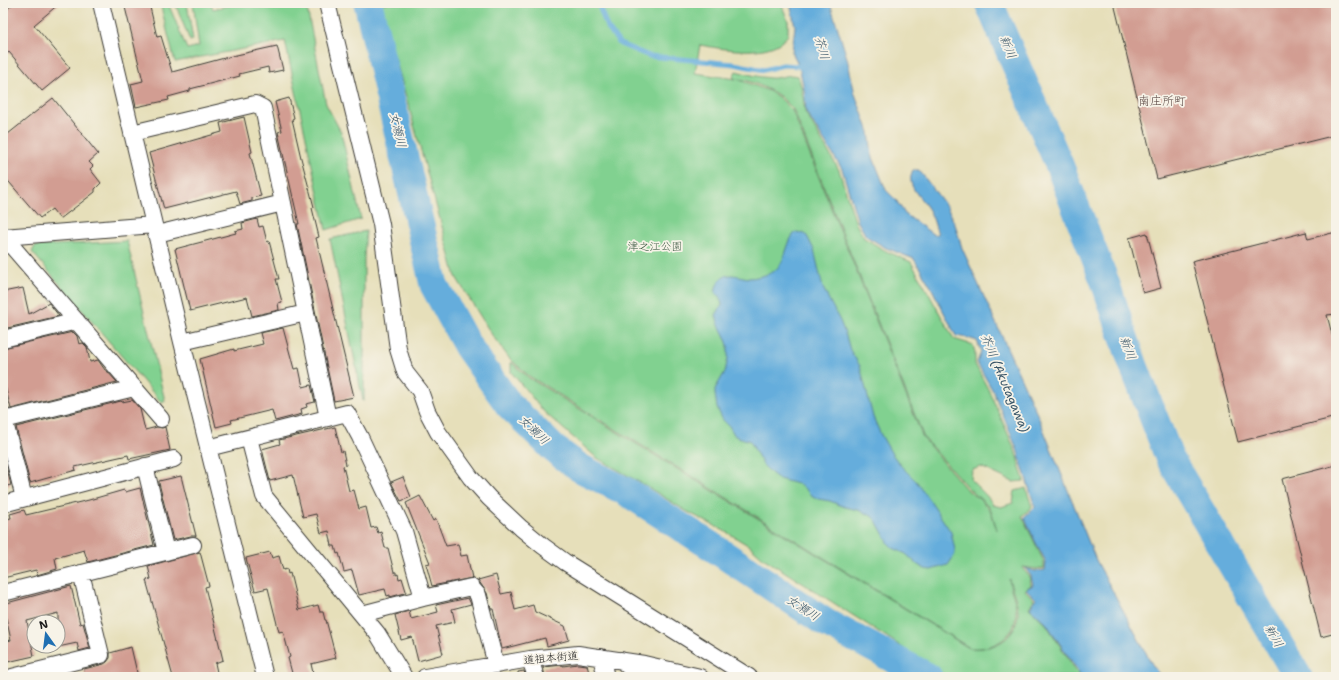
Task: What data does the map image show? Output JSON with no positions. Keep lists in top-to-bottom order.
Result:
{
  "streets": {
    "street": ["道祖本街道"]
  },
  "districts": ["南庄所町"],
  "water": [
    "新川",
    "芥川",
    "女瀬川",
    "芥川 (Akutagawa)"
  ],
  "parks": ["津之江公園"],
  "north": "top"
}
